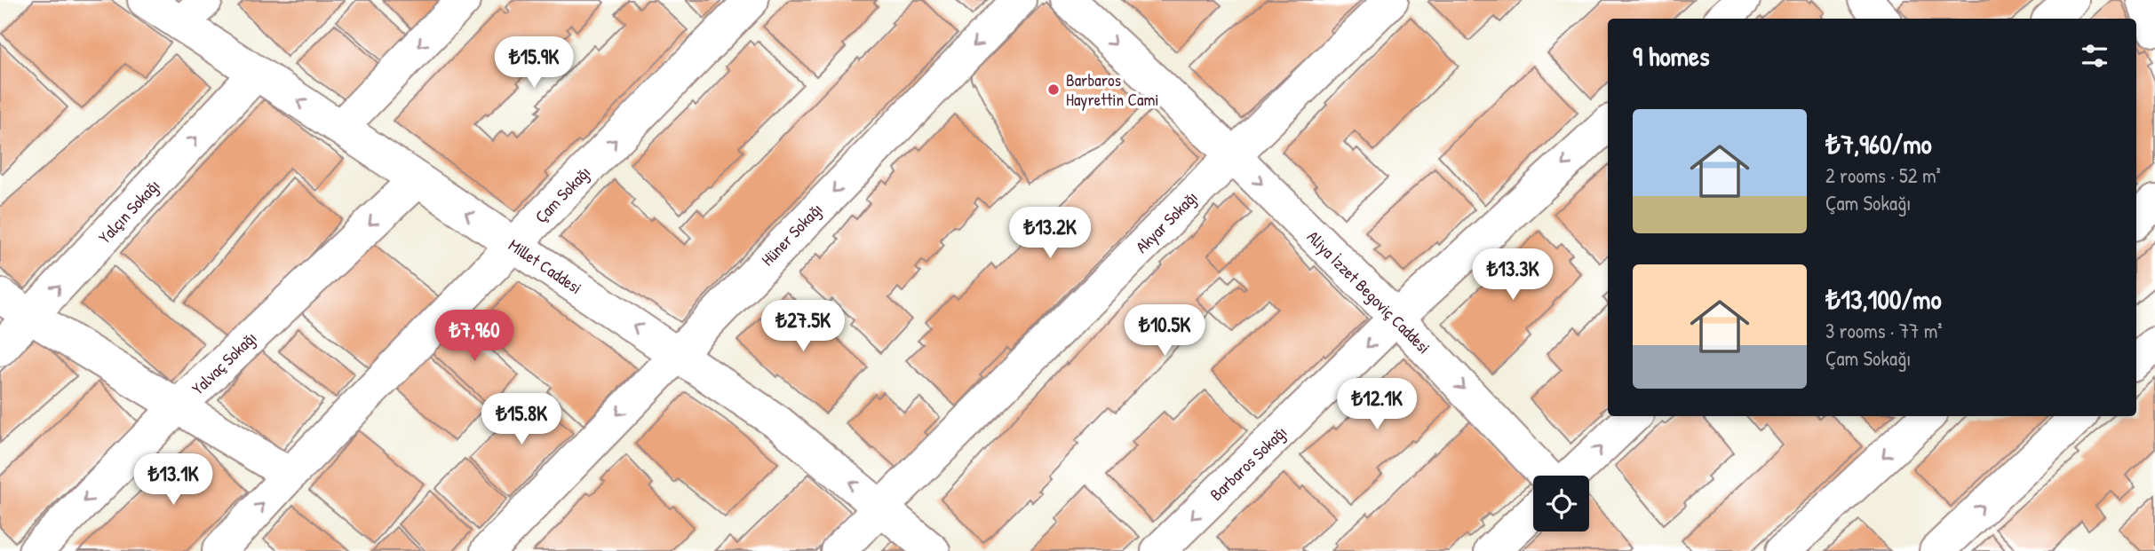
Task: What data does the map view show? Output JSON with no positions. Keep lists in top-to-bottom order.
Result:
{
  "streets": {
    "street": [
      "Çam Sokağı",
      "Yalçın Sokağı",
      "Akyar Sokağı",
      "Hüner Sokağı",
      "Millet Caddesi",
      "Aliya İzzet Begoviç Caddesi",
      "Yalvaç Sokağı",
      "Barbaros Sokağı"
    ]
  },
  "crossings": [
    ["Çam Sokağı", "Millet Caddesi"],
    ["Yalçın Sokağı", "Millet Caddesi"],
    ["Akyar Sokağı", "Millet Caddesi"],
    ["Akyar Sokağı", "Aliya İzzet Begoviç Caddesi"],
    ["Hüner Sokağı", "Millet Caddesi"],
    ["Millet Caddesi", "Yalvaç Sokağı"],
    ["Aliya İzzet Begoviç Caddesi", "Barbaros Sokağı"]
  ],
  "one_way": [
    "Yalçın Sokağı",
    "Hüner Sokağı",
    "Millet Caddesi",
    "Aliya İzzet Begoviç Caddesi",
    "Yalvaç Sokağı",
    "Barbaros Sokağı"
  ],
  "places": ["Barbaros Hayrettin Cami"],
  "page": {
    "heading": "9 homes",
    "price": [
      "₺15.9K",
      "₺13.2K",
      "₺13.3K",
      "₺27.5K",
      "₺10.5K",
      "₺7,960",
      "₺12.1K",
      "₺15.8K",
      "₺13.1K"
    ],
    "list": [
      {
        "name": "₺7,960/mo",
        "note": "2 rooms · 52 m² · Çam Sokağı"
      },
      {
        "name": "₺13,100/mo",
        "note": "3 rooms · 77 m² · Çam Sokağı"
      }
    ]
  }
}
